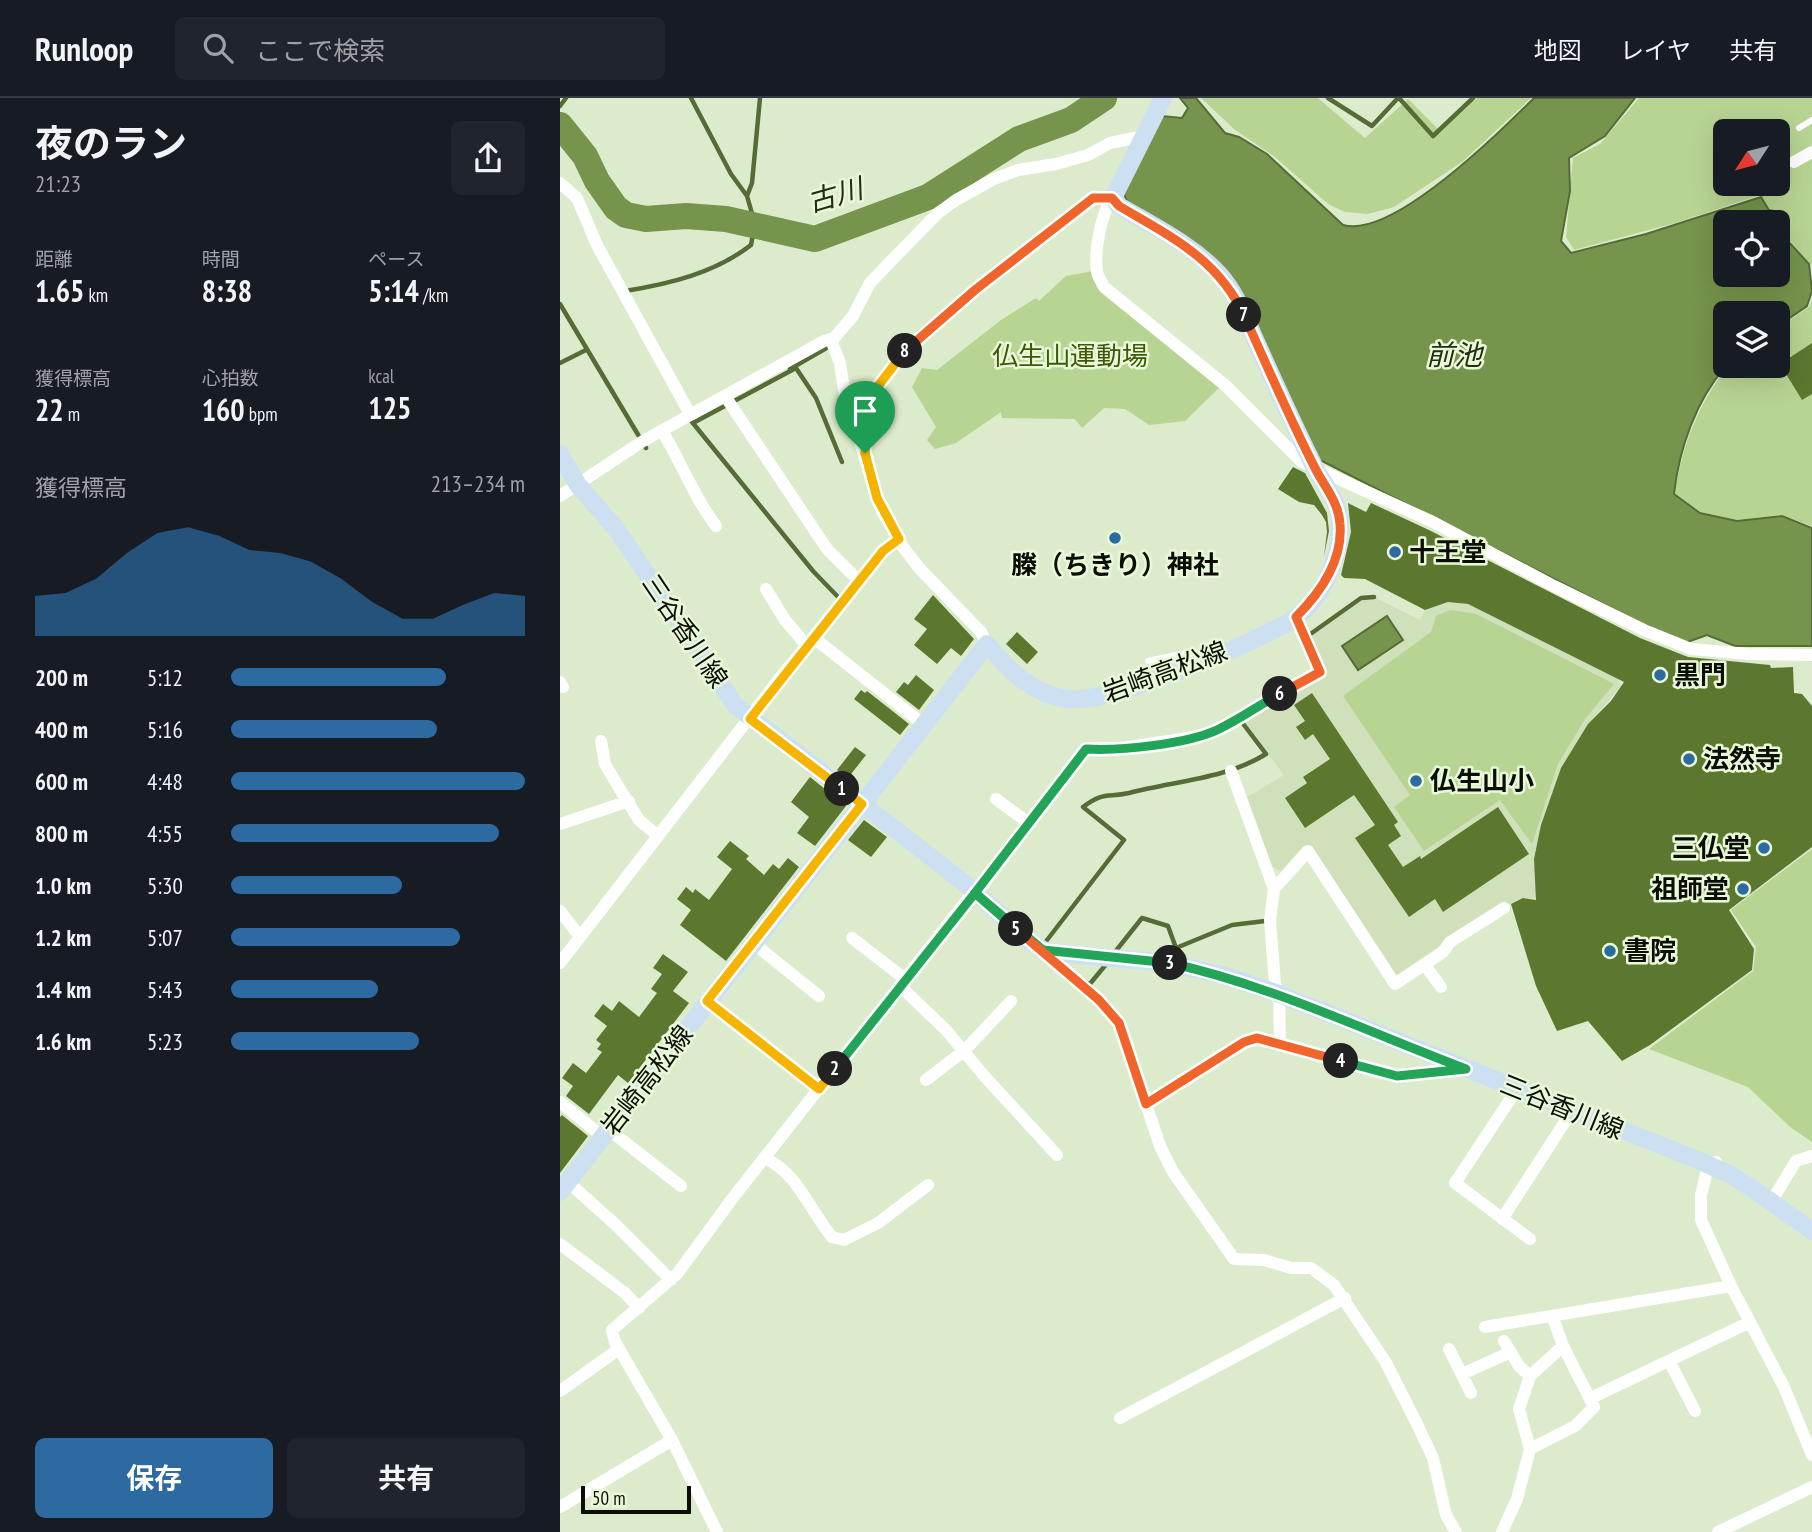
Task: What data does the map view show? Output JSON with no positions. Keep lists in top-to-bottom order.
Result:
{
  "streets": {
    "main road": ["三谷香川線", "岩崎高松線"]
  },
  "crossings": [
    ["三谷香川線", "岩崎高松線"]
  ],
  "water": ["古川", "前池"],
  "parks": ["仏生山運動場"],
  "places": [
    "榺（ちきり）神社",
    "十王堂",
    "黒門",
    "法然寺",
    "仏生山小",
    "三仏堂",
    "祖師堂",
    "書院"
  ],
  "scale_bar": "50 m",
  "north": "bottom left",
  "page": {
    "header": "Runloop",
    "search": "ここで検索",
    "nav": ["地図", "レイヤ", "共有"],
    "heading": ["夜のラン", "21:23"],
    "stats": [
      ["距離", "1.65 km"],
      ["時間", "8:38"],
      ["ペース", "5:14 /km"],
      ["獲得標高", "22 m"],
      ["心拍数", "160 bpm"],
      ["kcal", "125"]
    ],
    "pins": [
      "7",
      "8",
      "6",
      "1",
      "5",
      "3",
      "4",
      "2"
    ],
    "chart": ["獲得標高", "213–234 m"],
    "list": [
      {
        "name": "200 m",
        "note": "5:12"
      },
      {
        "name": "400 m",
        "note": "5:16"
      },
      {
        "name": "600 m",
        "note": "4:48"
      },
      {
        "name": "800 m",
        "note": "4:55"
      },
      {
        "name": "1.0 km",
        "note": "5:30"
      },
      {
        "name": "1.2 km",
        "note": "5:07"
      },
      {
        "name": "1.4 km",
        "note": "5:43"
      },
      {
        "name": "1.6 km",
        "note": "5:23"
      }
    ],
    "buttons": ["保存", "共有"],
    "scale": "50 m"
  }
}
